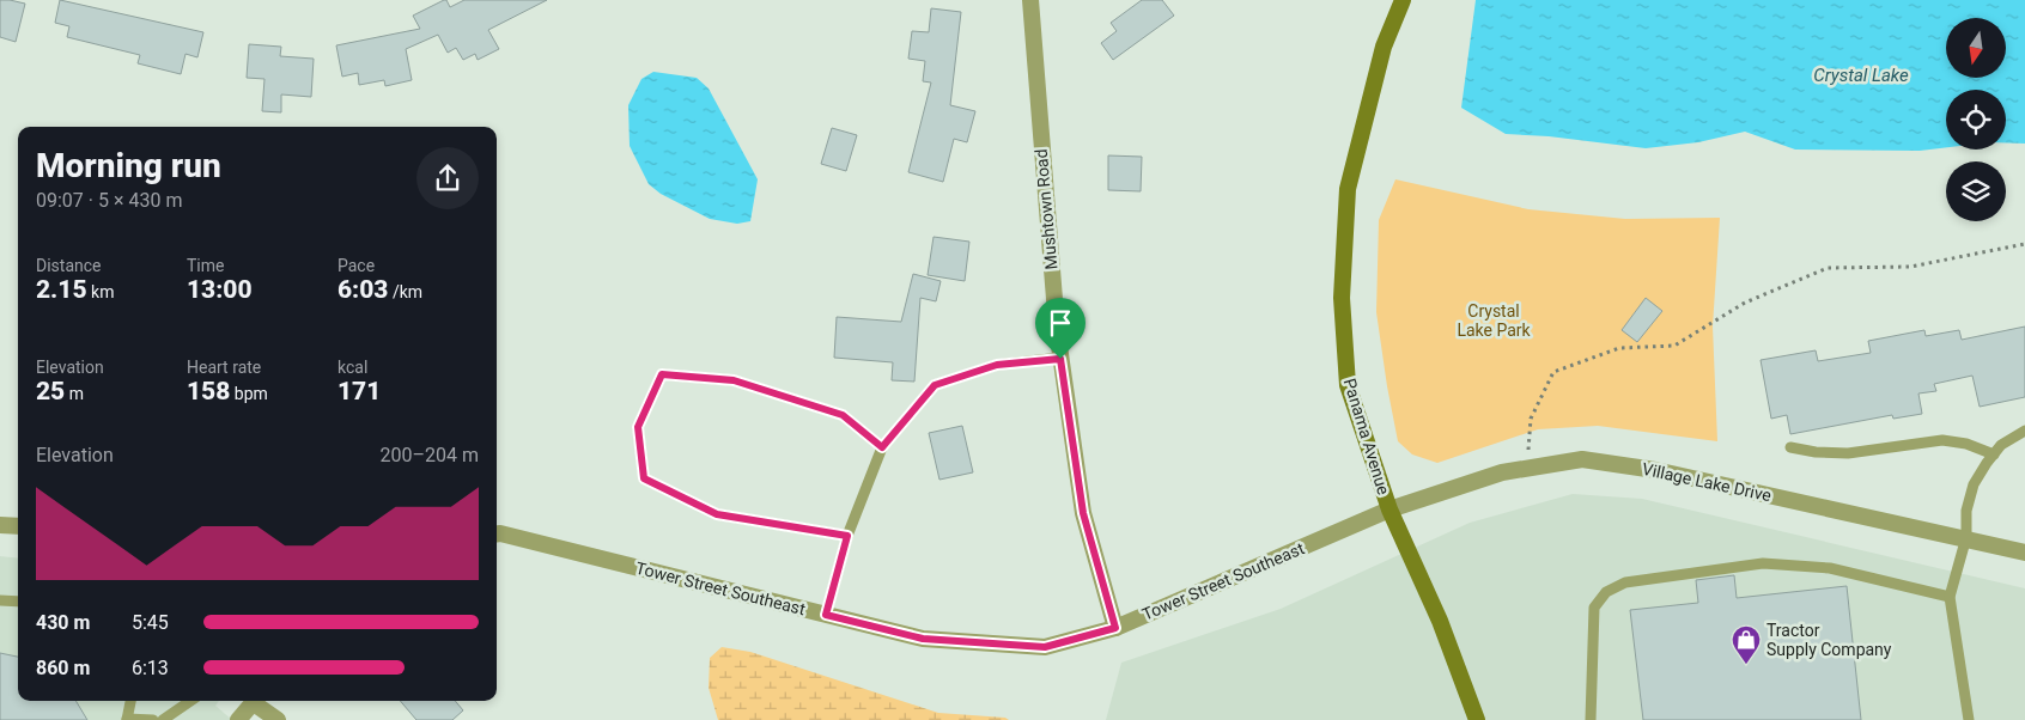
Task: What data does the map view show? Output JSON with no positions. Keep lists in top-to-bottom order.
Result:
{
  "streets": {
    "main road": ["Panama Avenue"],
    "street": ["Mushtown Road", "Village Lake Drive", "Tower Street Southeast"]
  },
  "crossings": [
    ["Mushtown Road", "Tower Street Southeast"],
    ["Panama Avenue", "Village Lake Drive"],
    ["Panama Avenue", "Tower Street Southeast"],
    ["Village Lake Drive", "Tower Street Southeast"]
  ],
  "water": ["Crystal Lake"],
  "parks": ["Crystal Lake Park"],
  "places": {
    "shop": ["Tractor Supply Company"]
  },
  "north": "bottom",
  "page": {
    "heading": ["Morning run", "09:07 · 5 × 430 m"],
    "stats": [
      ["Distance", "2.15 km"],
      ["Time", "13:00"],
      ["Pace", "6:03 /km"],
      ["Elevation", "25 m"],
      ["Heart rate", "158 bpm"],
      ["kcal", "171"]
    ],
    "chart": ["Elevation", "200–204 m"],
    "list": [
      {
        "name": "430 m",
        "note": "5:45"
      },
      {
        "name": "860 m",
        "note": "6:13"
      }
    ]
  }
}
